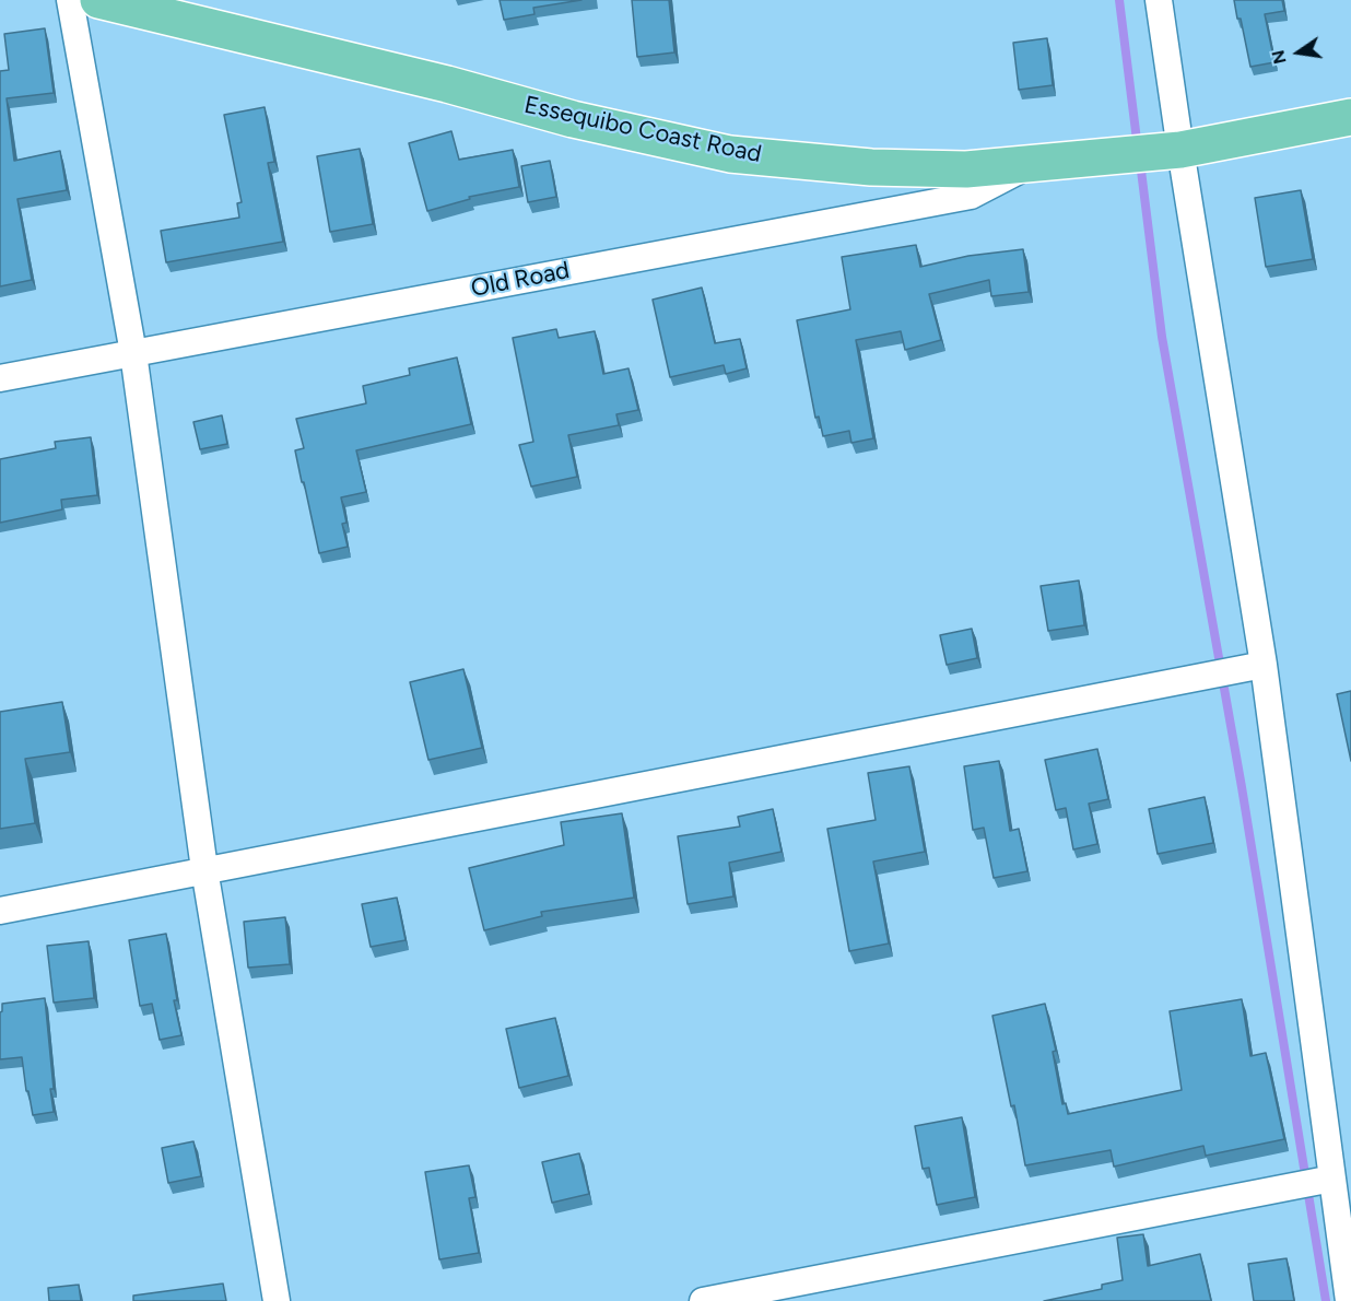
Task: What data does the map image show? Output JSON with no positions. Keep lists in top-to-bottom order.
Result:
{
  "streets": {
    "main road": ["Essequibo Coast Road"],
    "street": ["Old Road"]
  },
  "crossings": [
    ["Essequibo Coast Road", "Old Road"]
  ],
  "north": "left"
}
